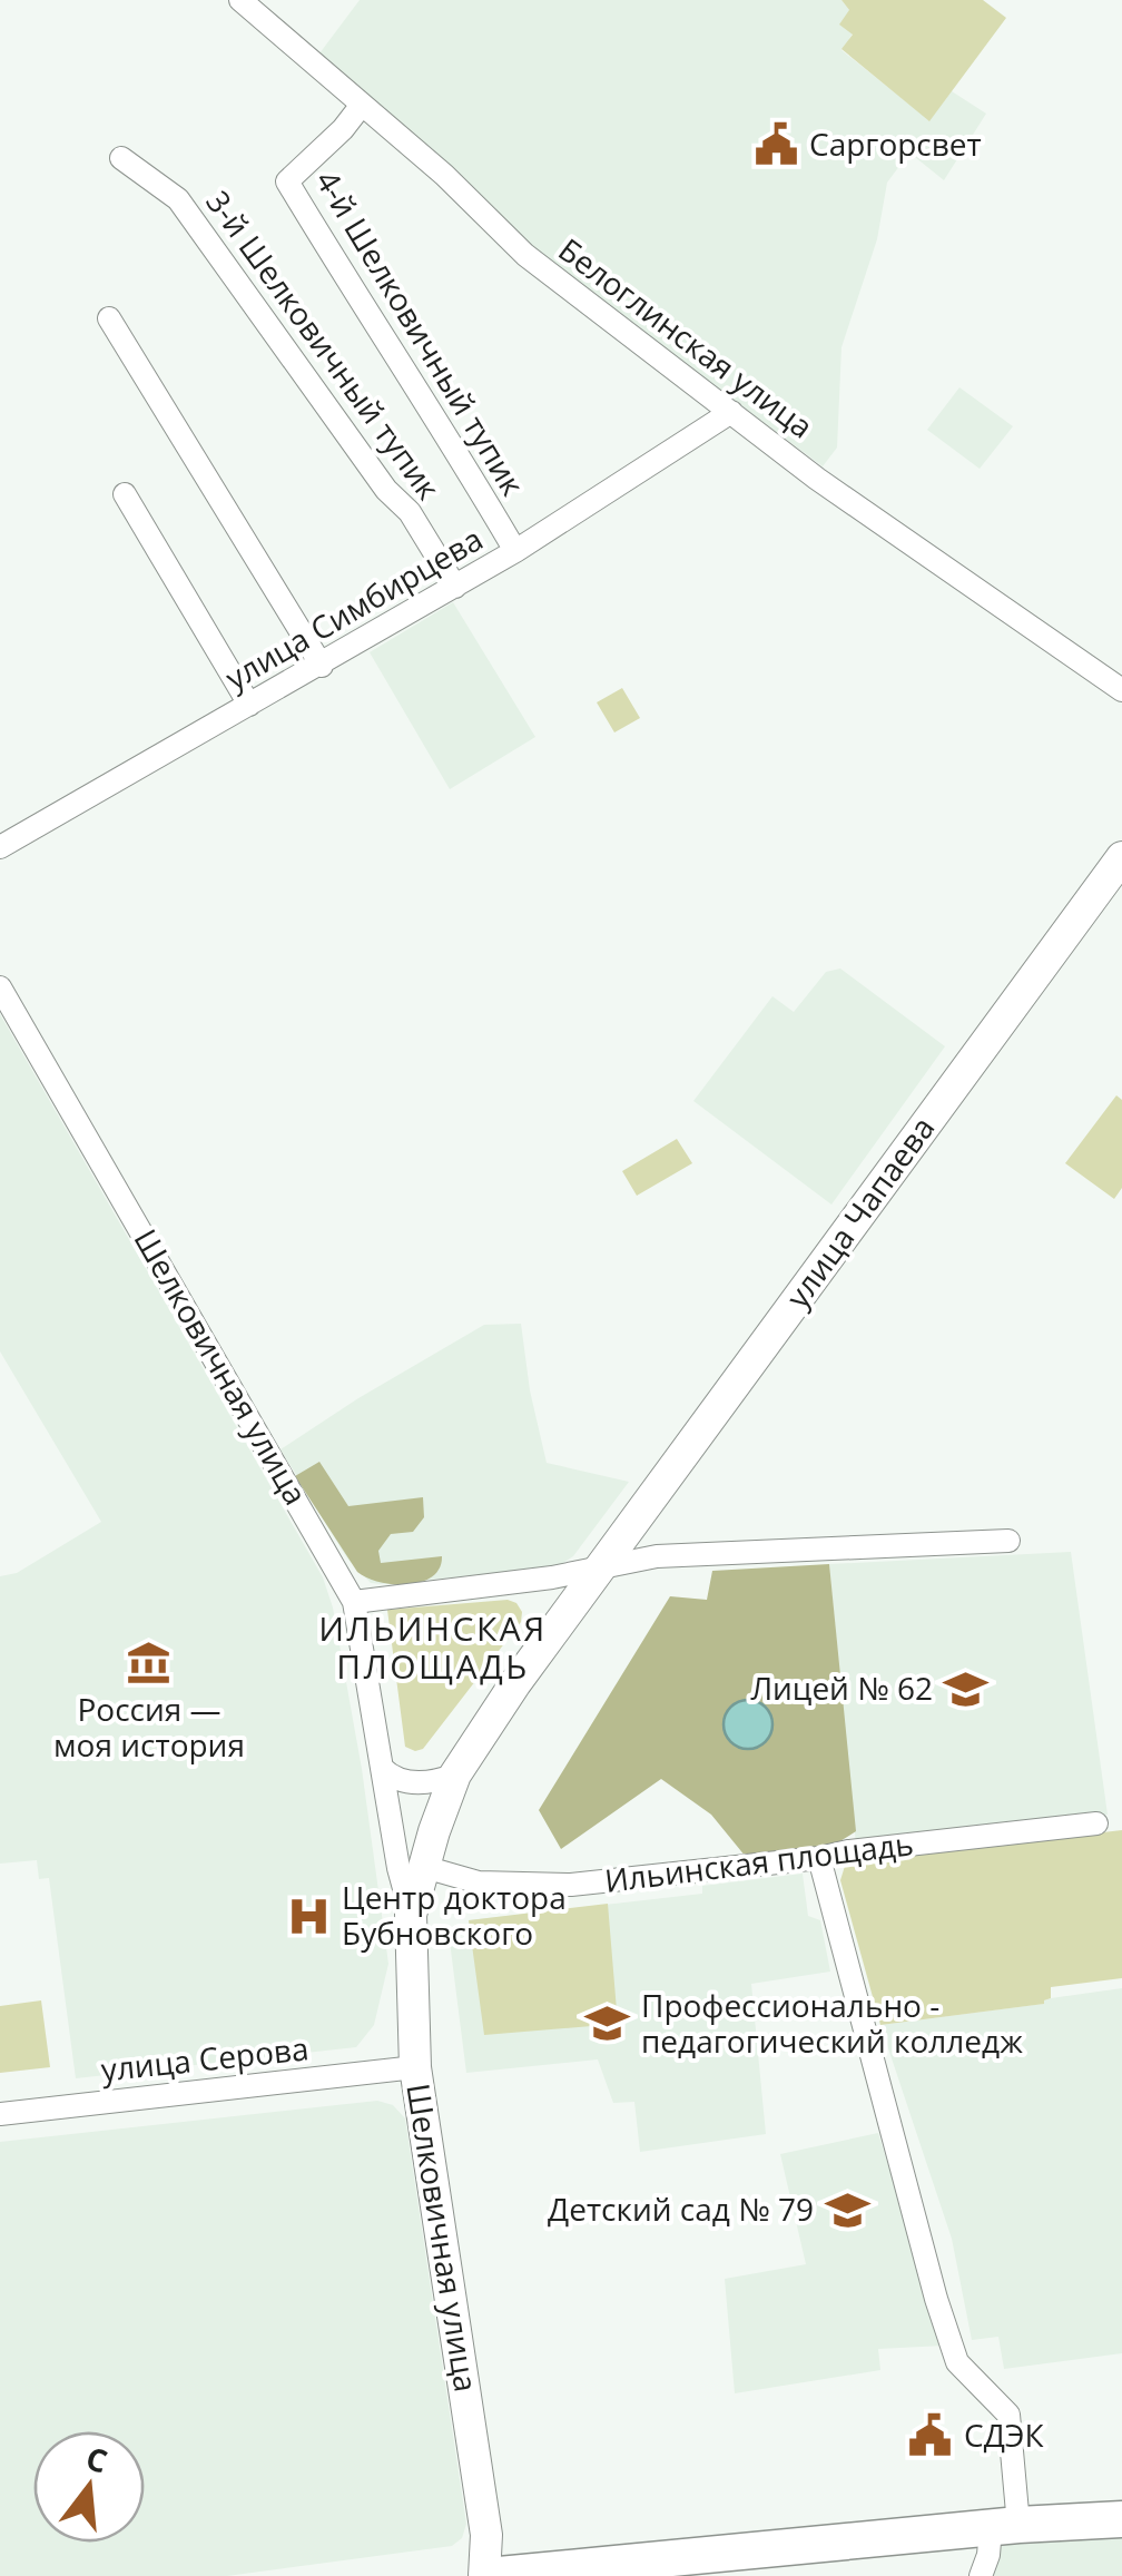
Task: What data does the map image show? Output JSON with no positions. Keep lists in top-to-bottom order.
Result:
{
  "streets": {
    "street": [
      "4-й Шелковичный тупик",
      "Белоглинская улица",
      "3-й Шелковичный тупик",
      "улица Симбирцева",
      "улица Чапаева",
      "Шелковичная улица",
      "Ильинская площадь",
      "улица Серова"
    ]
  },
  "crossings": [
    ["4-й Шелковичный тупик", "Белоглинская улица"],
    ["4-й Шелковичный тупик", "улица Симбирцева"],
    ["Белоглинская улица", "улица Симбирцева"],
    ["3-й Шелковичный тупик", "улица Симбирцева"],
    ["Шелковичная улица", "улица Серова"]
  ],
  "districts": ["ИЛЬИНСКАЯ ПЛОЩАДЬ"],
  "places": {
    "public building": ["Саргорсвет", "СДЭК"],
    "museum": ["Россия — моя история"],
    "school or university": ["Лицей № 62", "Профессионально - педагогический колледж", "Детский сад № 79"],
    "hospital": ["Центр доктора Бубновского"]
  },
  "north": "top"
}
